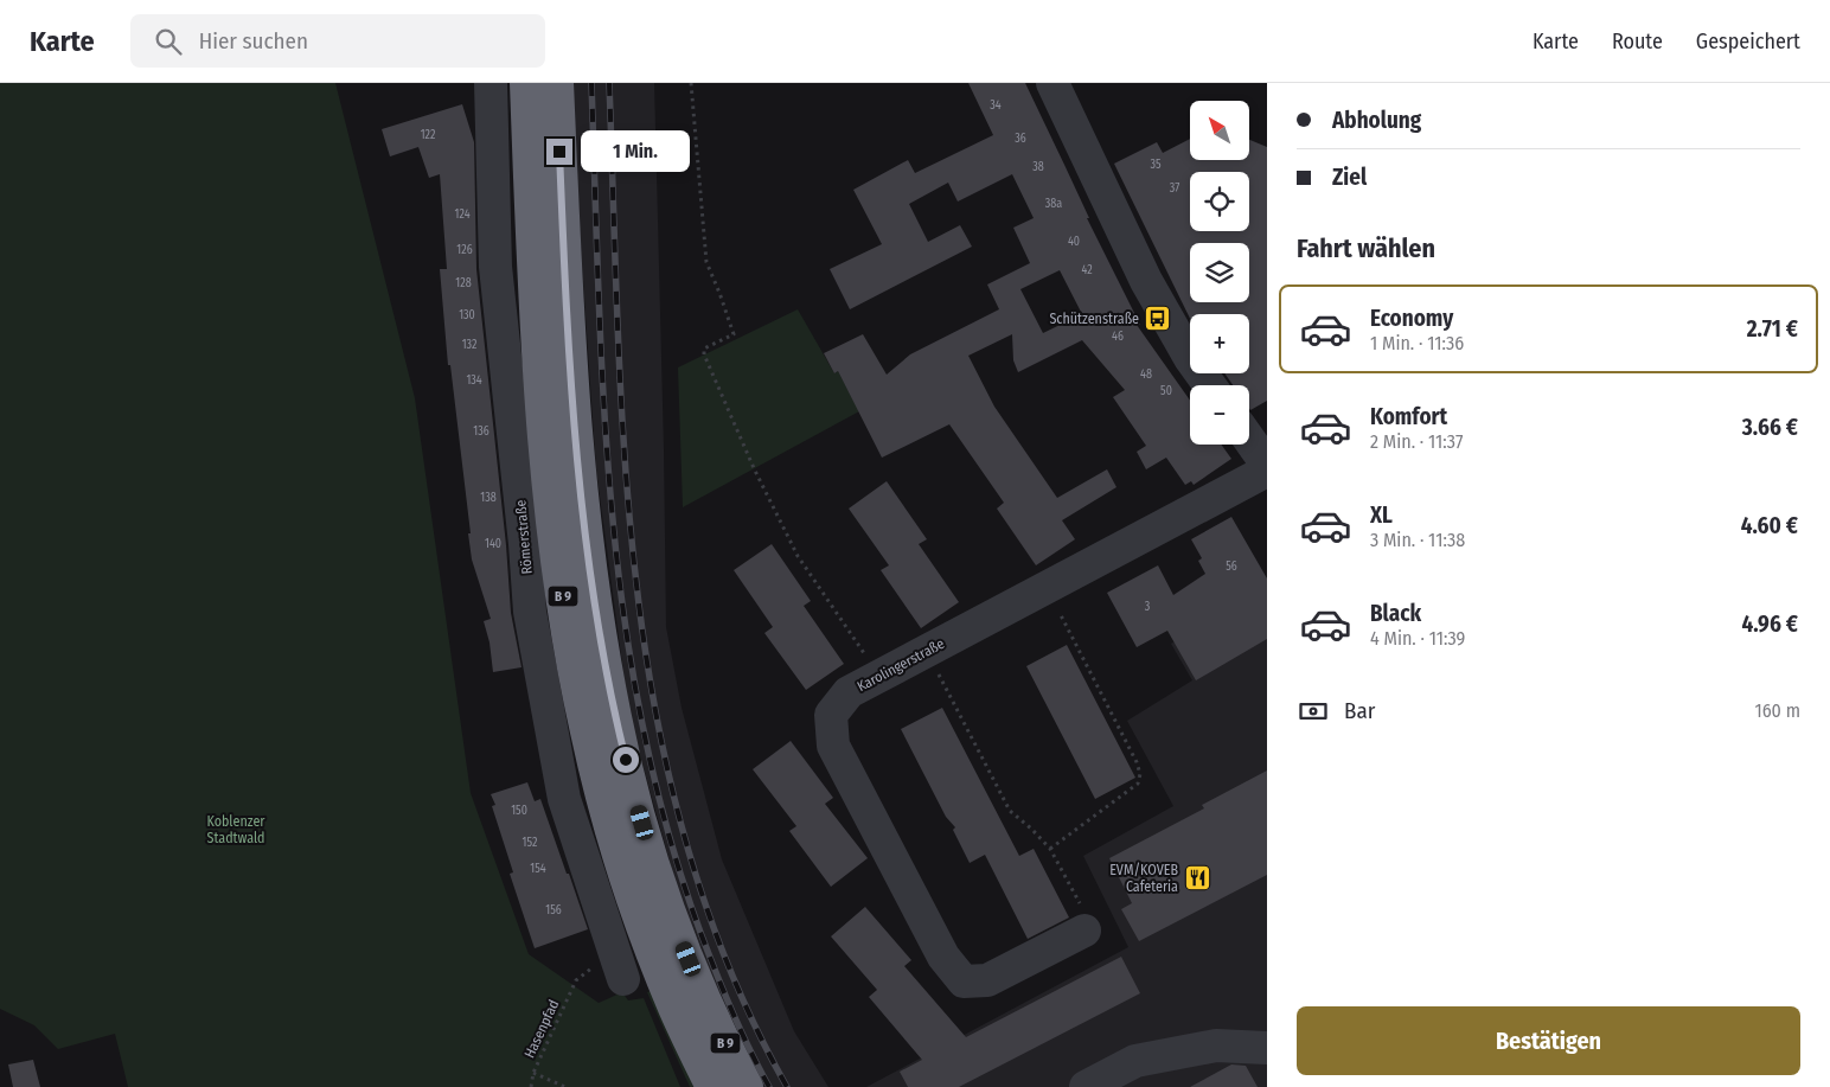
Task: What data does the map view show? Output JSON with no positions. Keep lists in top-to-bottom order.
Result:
{
  "streets": {
    "highway": ["B 9"],
    "street": ["Römerstraße", "Karolingerstraße"],
    "path": ["Hasenpfad"]
  },
  "parks": ["Koblenzer Stadtwald"],
  "places": {
    "bus stop": ["Schützenstraße"],
    "restaurant": ["EVM/KOVEB Cafeteria"]
  },
  "house_numbers": [
    "34",
    "122",
    "36",
    "35",
    "38",
    "37",
    "38a",
    "124",
    "40",
    "126",
    "42",
    "128",
    "130",
    "46",
    "132",
    "48",
    "134",
    "50",
    "136",
    "138",
    "140",
    "56",
    "3",
    "150",
    "152",
    "154",
    "156"
  ],
  "north": "top left",
  "page": {
    "header": "Karte",
    "search": "Hier suchen",
    "nav": ["Karte", "Route", "Gespeichert"],
    "banner": ["Abholung", "Ziel"],
    "map_buttons": ["+", "−"],
    "bubble": "1 Min.",
    "heading": "Fahrt wählen",
    "list": [
      {
        "name": "Economy",
        "note": "1 Min. · 11:36",
        "value": "2.71 €"
      },
      {
        "name": "Komfort",
        "note": "2 Min. · 11:37",
        "value": "3.66 €"
      },
      {
        "name": "XL",
        "note": "3 Min. · 11:38",
        "value": "4.60 €"
      },
      {
        "name": "Black",
        "note": "4 Min. · 11:39",
        "value": "4.96 €"
      }
    ],
    "pay": ["Bar", "160 m"],
    "buttons": "Bestätigen"
  }
}
